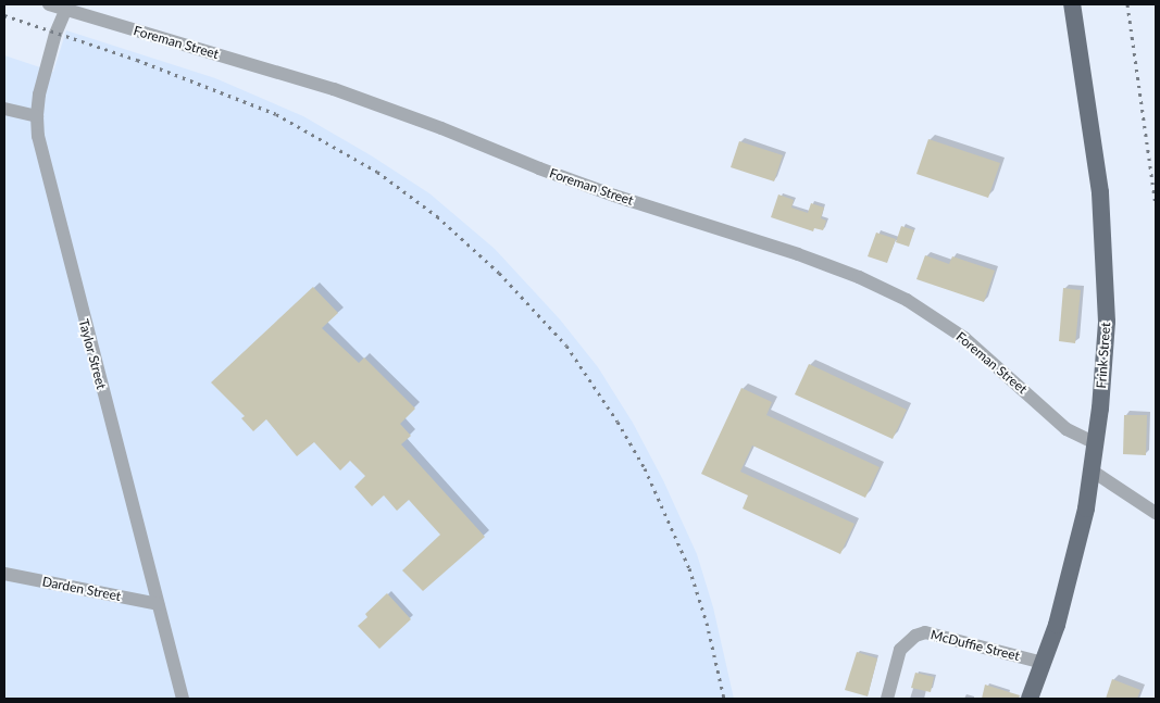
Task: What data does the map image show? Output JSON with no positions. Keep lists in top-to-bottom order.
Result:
{
  "streets": {
    "main road": ["Frink Street"],
    "street": [
      "Foreman Street",
      "Taylor Street",
      "Darden Street",
      "McDuffie Street"
    ]
  },
  "crossings": [
    ["Foreman Street", "Taylor Street"],
    ["Foreman Street", "Frink Street"],
    ["Taylor Street", "Darden Street"],
    ["Frink Street", "McDuffie Street"]
  ]
}
